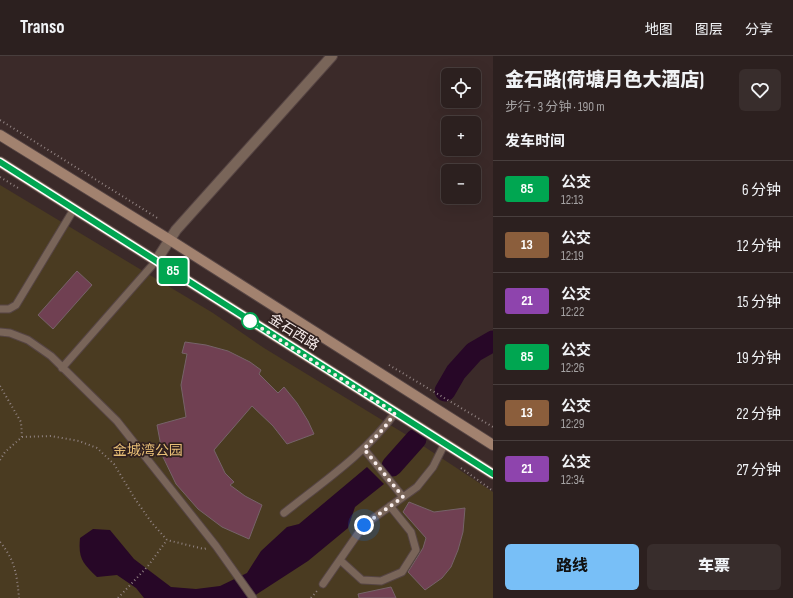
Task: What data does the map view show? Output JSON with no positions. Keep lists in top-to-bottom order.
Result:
{
  "streets": {
    "main road": ["金石西路"]
  },
  "parks": ["金城湾公园"],
  "lines": ["bus line 85"],
  "page": {
    "header": "Transo",
    "nav": ["地图", "图层", "分享"],
    "on_map": "85",
    "heading": [
      ["金石路(荷塘月色大酒店)", "步行 · 3 分钟 · 190 m"],
      "发车时间"
    ],
    "map_buttons": ["+", "−"],
    "list": [
      {
        "mark": "85",
        "name": "公交",
        "note": "12:13",
        "value": "6 分钟"
      },
      {
        "mark": "13",
        "name": "公交",
        "note": "12:19",
        "value": "12 分钟"
      },
      {
        "mark": "21",
        "name": "公交",
        "note": "12:22",
        "value": "15 分钟"
      },
      {
        "mark": "85",
        "name": "公交",
        "note": "12:26",
        "value": "19 分钟"
      },
      {
        "mark": "13",
        "name": "公交",
        "note": "12:29",
        "value": "22 分钟"
      },
      {
        "mark": "21",
        "name": "公交",
        "note": "12:34",
        "value": "27 分钟"
      }
    ],
    "buttons": ["路线", "车票"]
  }
}
